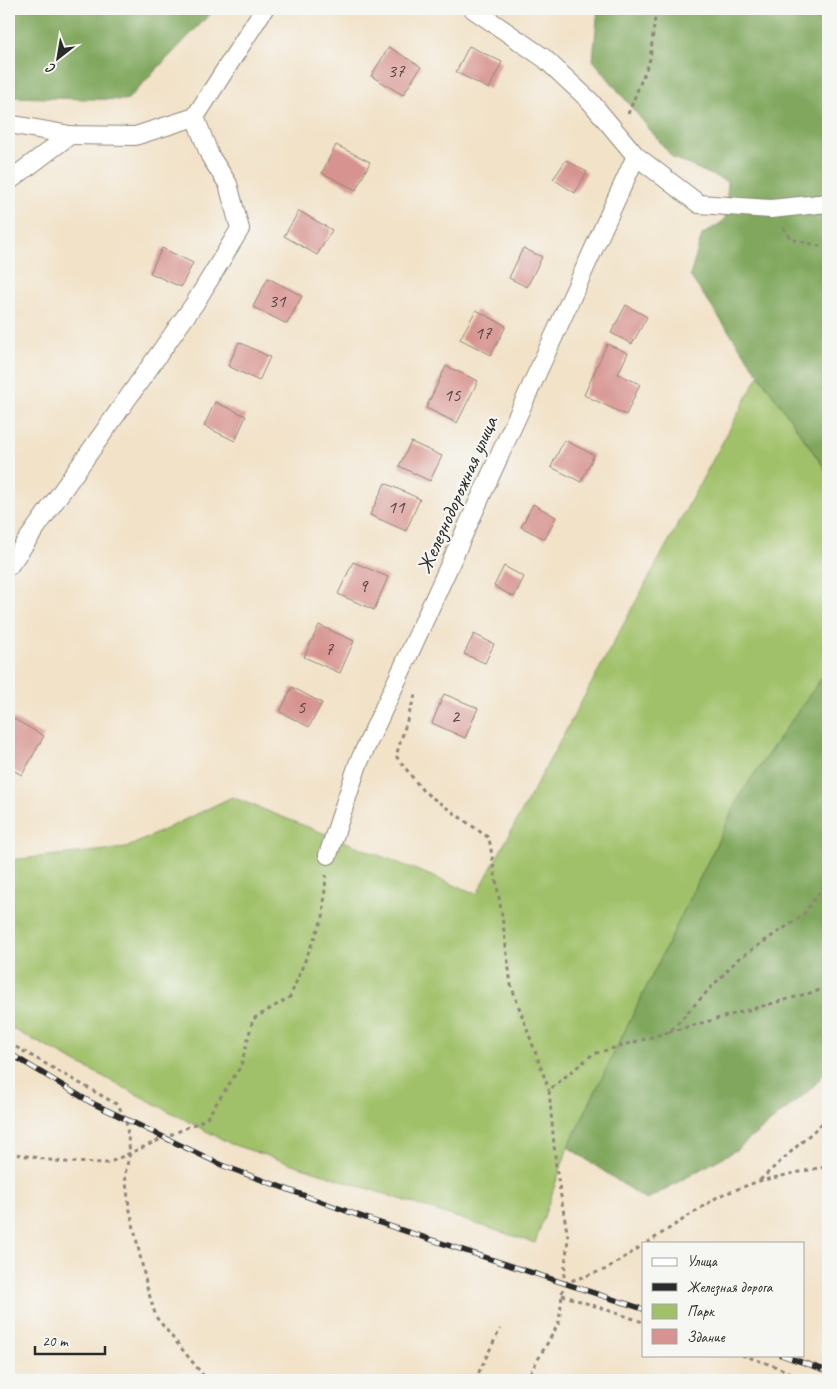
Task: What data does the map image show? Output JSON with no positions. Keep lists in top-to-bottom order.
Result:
{
  "streets": {
    "street": ["Железнодорожная улица"]
  },
  "house_numbers": [
    "37",
    "31",
    "17",
    "15",
    "11",
    "9",
    "7",
    "5",
    "2"
  ],
  "legend": [
    "Улица",
    "Железная дорога",
    "Парк",
    "Здание"
  ],
  "scale_bar": "20 m",
  "north": "bottom left"
}
